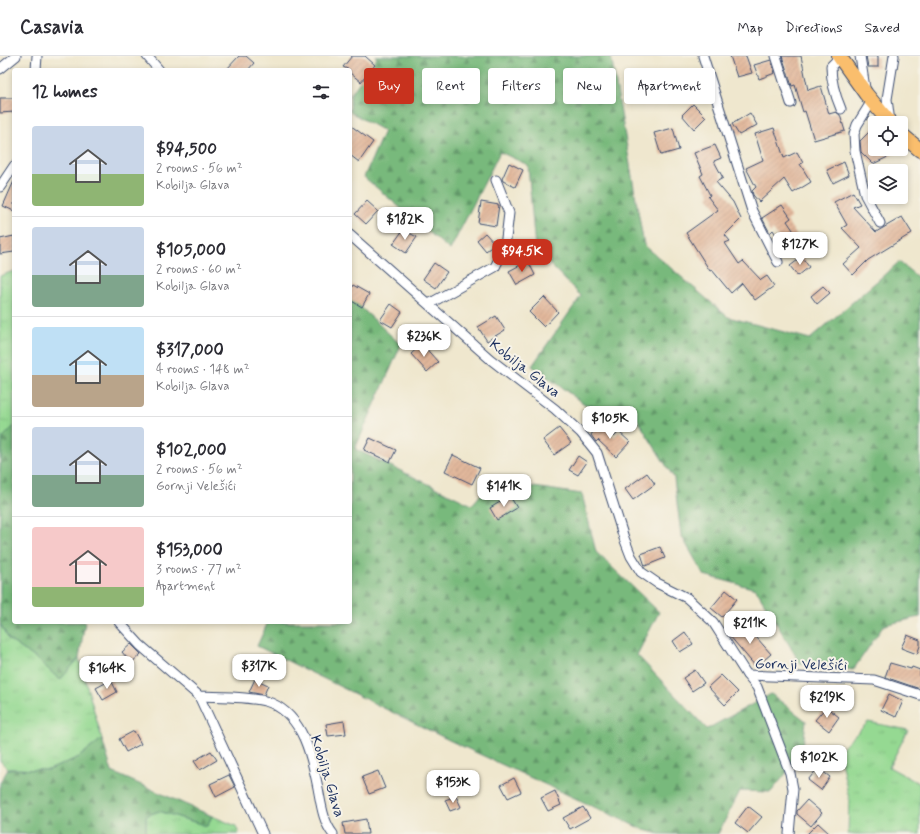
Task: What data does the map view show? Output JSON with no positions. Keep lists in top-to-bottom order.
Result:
{
  "streets": {
    "street": ["Kobilja Glava", "Gornji Velešići"]
  },
  "crossings": [
    ["Kobilja Glava", "Gornji Velešići"]
  ],
  "page": {
    "header": "Casavia",
    "nav": ["Map", "Directions", "Saved"],
    "chip": [
      "Buy",
      "Rent",
      "Filters",
      "New",
      "Apartment"
    ],
    "heading": "12 homes",
    "list": [
      {
        "name": "$94,500",
        "note": "2 rooms · 56 m² · Kobilja Glava"
      },
      {
        "name": "$105,000",
        "note": "2 rooms · 60 m² · Kobilja Glava"
      },
      {
        "name": "$317,000",
        "note": "4 rooms · 148 m² · Kobilja Glava"
      },
      {
        "name": "$102,000",
        "note": "2 rooms · 56 m² · Gornji Velešići"
      },
      {
        "name": "$153,000",
        "note": "3 rooms · 77 m² · Apartment"
      }
    ],
    "price": [
      "$182K",
      "$127K",
      "$94.5K",
      "$236K",
      "$105K",
      "$141K",
      "$211K",
      "$317K",
      "$164K",
      "$219K",
      "$102K",
      "$153K"
    ]
  }
}
